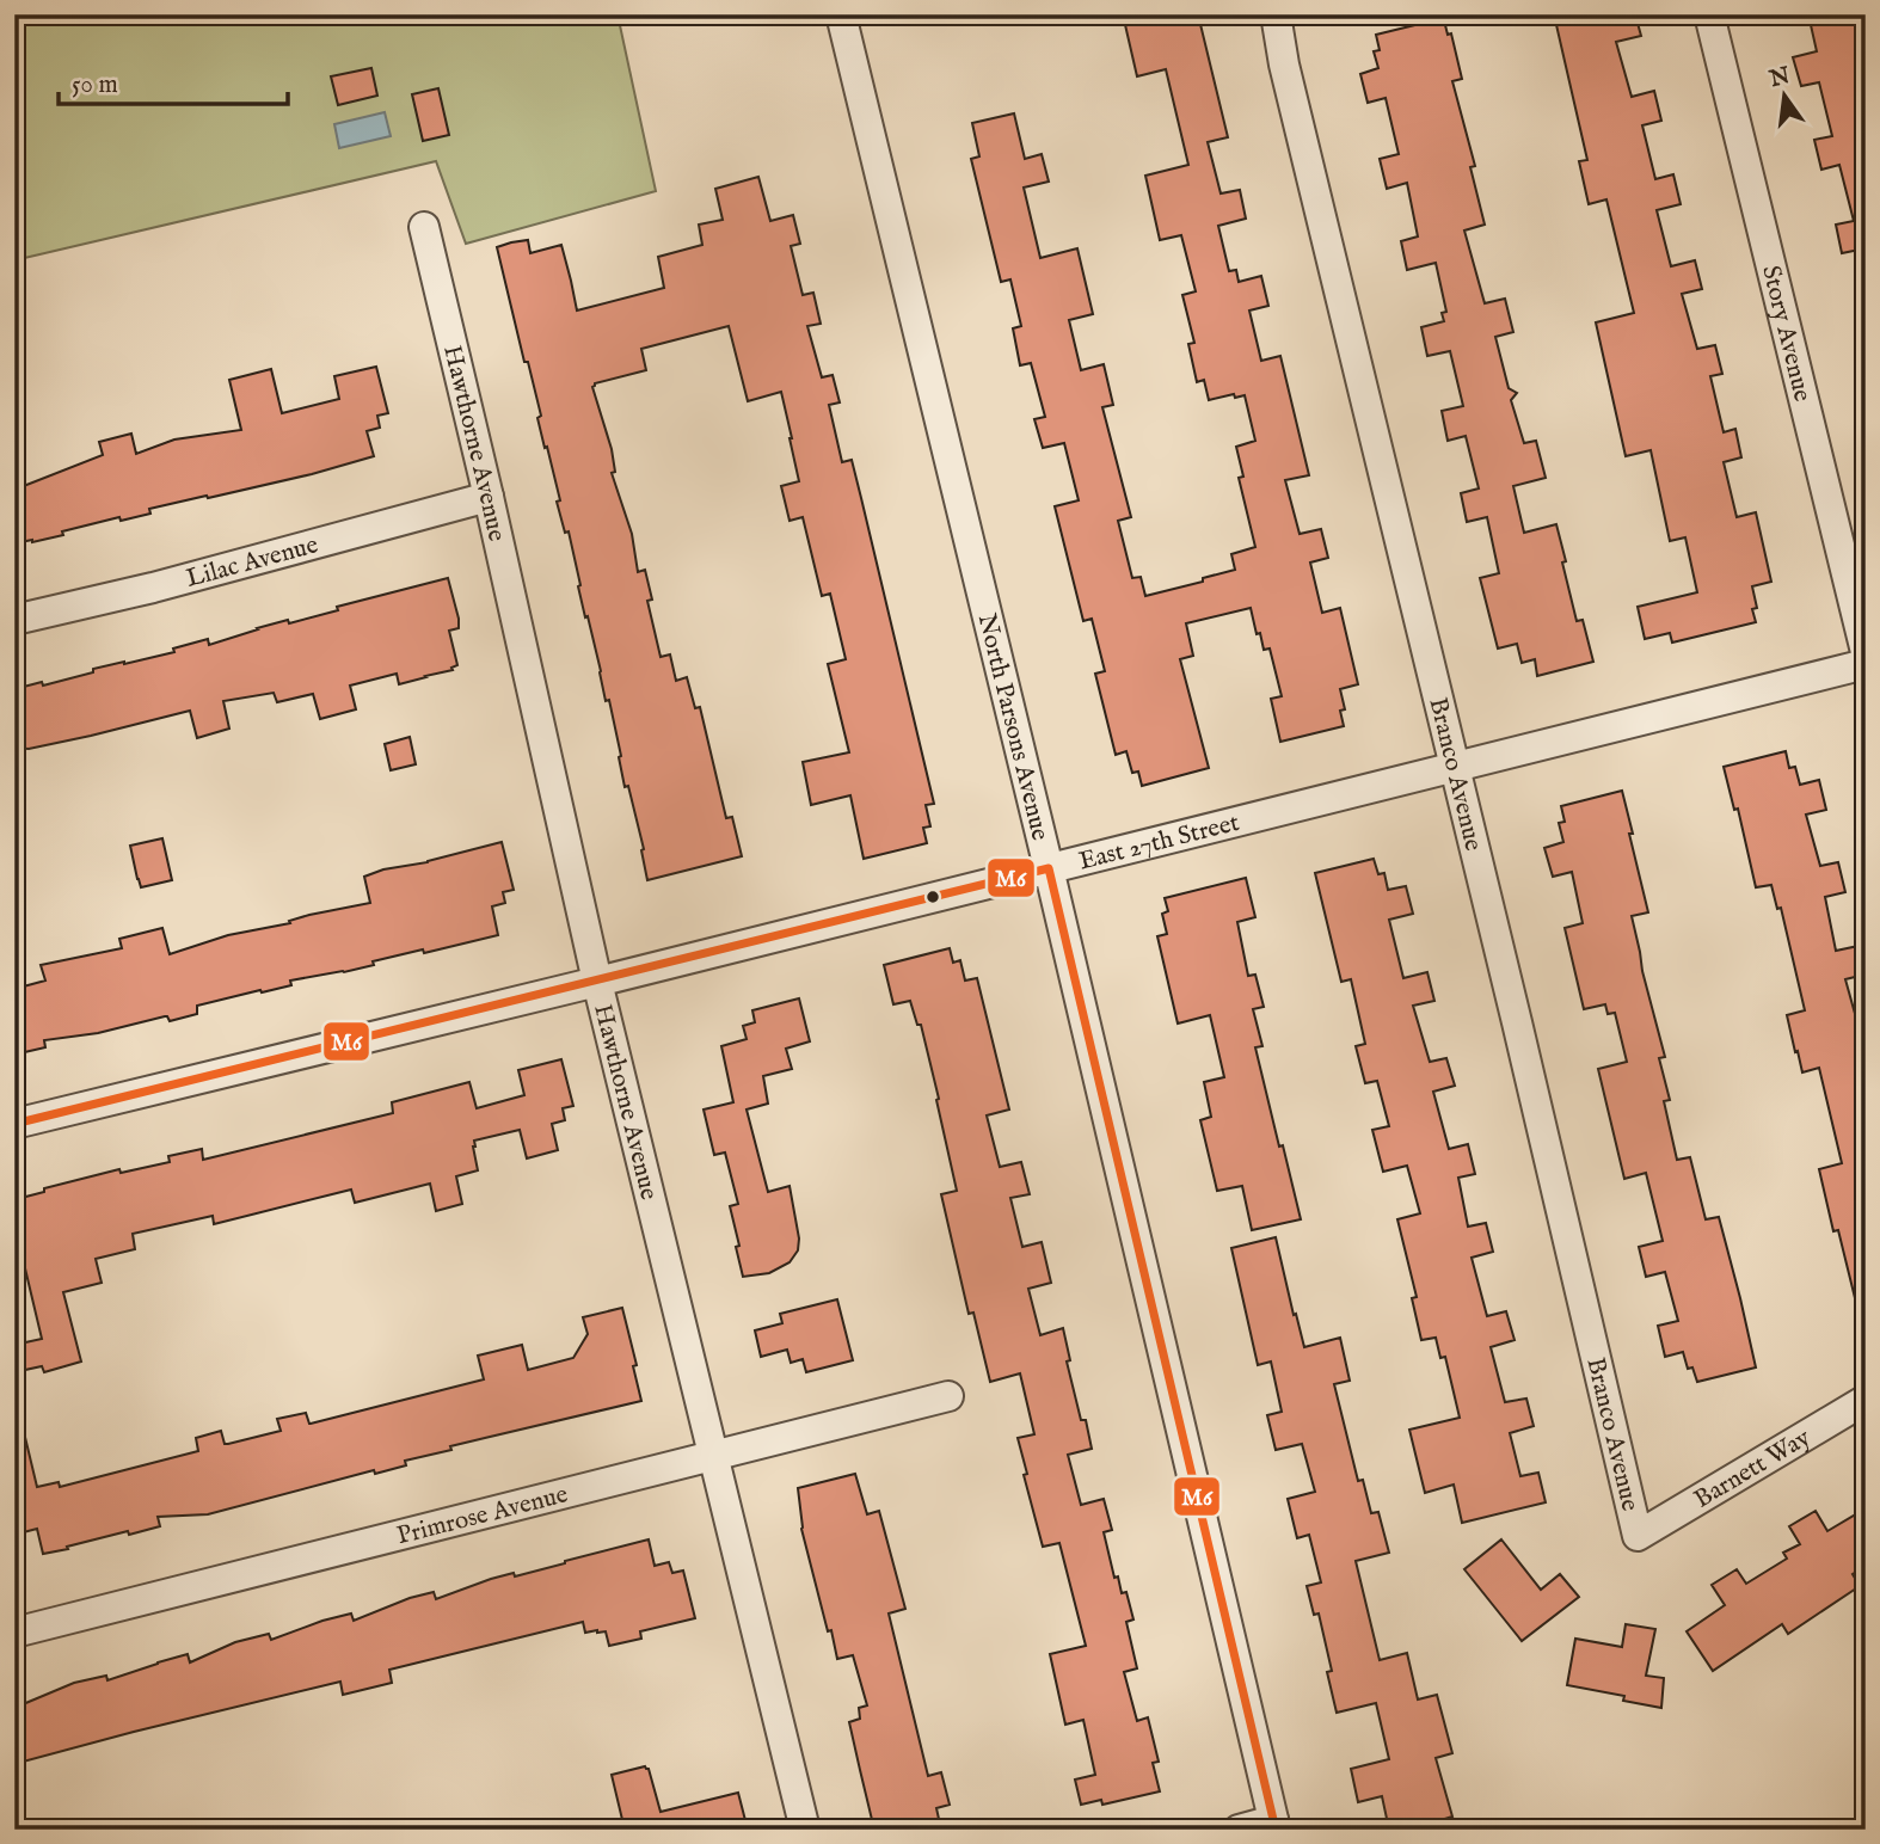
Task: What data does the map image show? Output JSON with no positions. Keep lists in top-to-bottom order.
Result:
{
  "streets": {
    "street": [
      "Story Avenue",
      "Hawthorne Avenue",
      "Lilac Avenue",
      "North Parsons Avenue",
      "Branco Avenue",
      "East 27th Street",
      "Barnett Way",
      "Primrose Avenue"
    ]
  },
  "crossings": [
    ["Hawthorne Avenue", "Lilac Avenue"],
    ["Hawthorne Avenue", "East 27th Street"],
    ["Hawthorne Avenue", "Primrose Avenue"],
    ["North Parsons Avenue", "East 27th Street"],
    ["Branco Avenue", "East 27th Street"],
    ["Branco Avenue", "Barnett Way"]
  ],
  "lines": ["transit line M6"],
  "scale_bar": "50 m",
  "north": "top"
}
